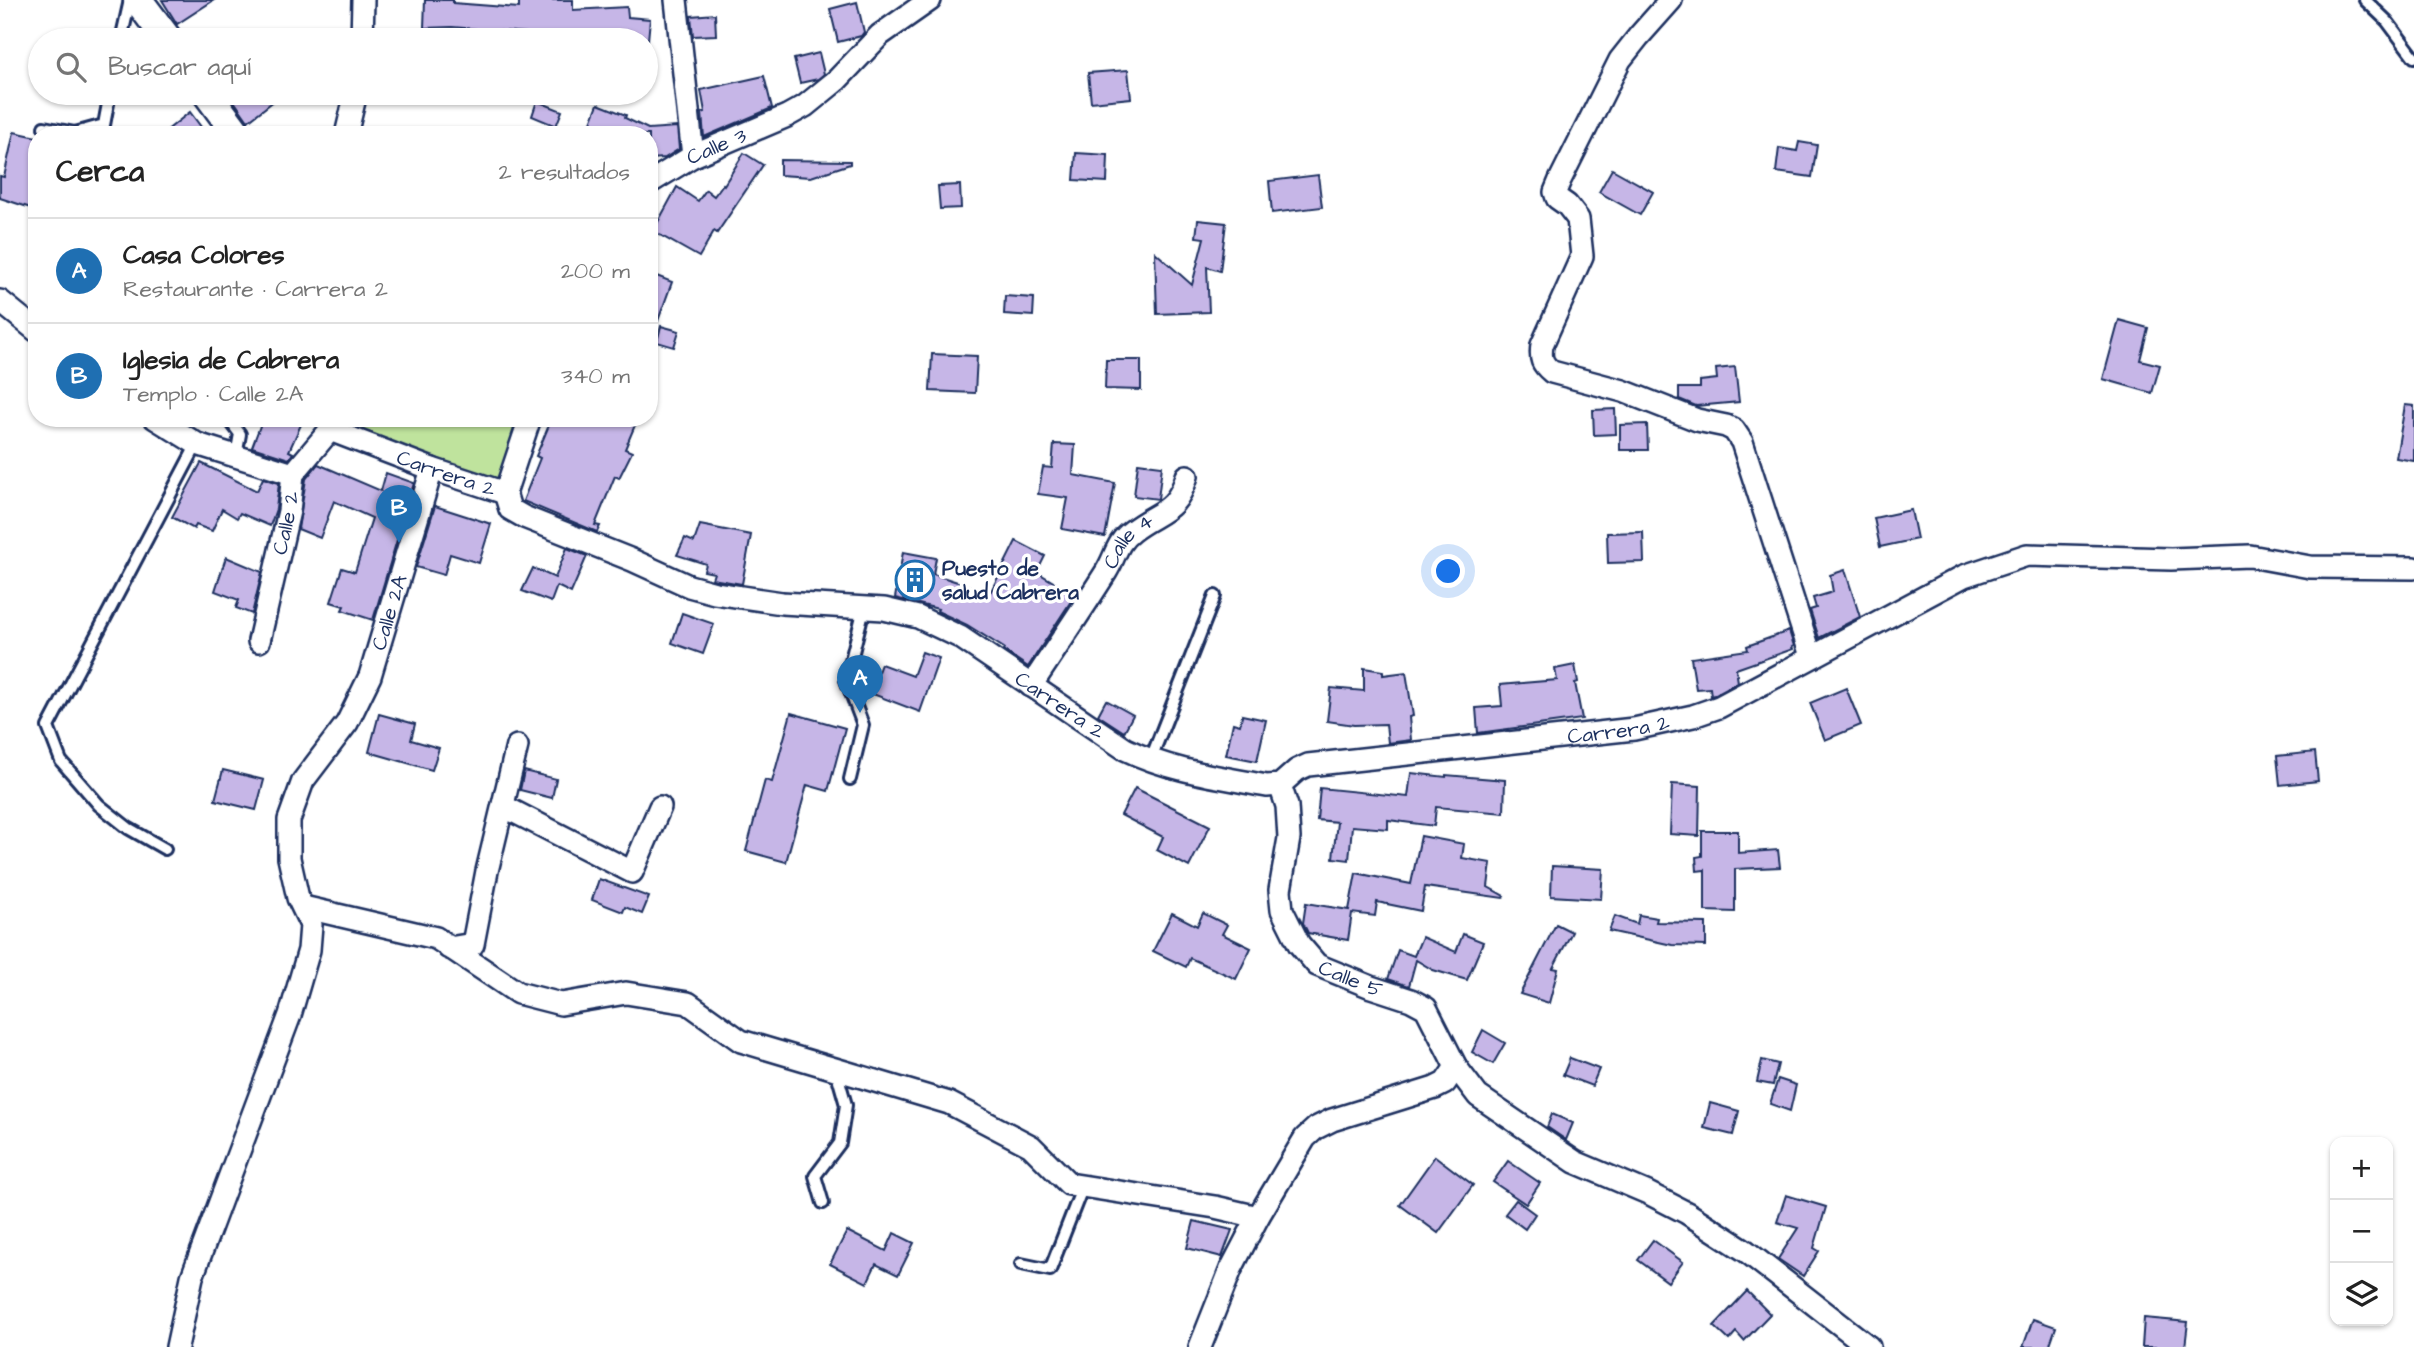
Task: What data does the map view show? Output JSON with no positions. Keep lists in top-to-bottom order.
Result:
{
  "streets": {
    "street": [
      "Calle 3",
      "Carrera 2",
      "Calle 2",
      "Calle 4",
      "Calle 2A",
      "Calle 5"
    ]
  },
  "crossings": [
    ["Carrera 2", "Calle 4"],
    ["Carrera 2", "Calle 2A"],
    ["Carrera 2", "Calle 5"]
  ],
  "places": {
    "building": ["Puesto de salud Cabrera"]
  },
  "page": {
    "search": "Buscar aquí",
    "heading": ["Cerca", "2 resultados"],
    "list": [
      {
        "mark": "A",
        "name": "Casa Colores",
        "note": "Restaurante · Carrera 2",
        "value": "200 m"
      },
      {
        "mark": "B",
        "name": "Iglesia de Cabrera",
        "note": "Templo · Calle 2A",
        "value": "340 m"
      }
    ],
    "pins": ["B", "A"],
    "map_buttons": ["+", "−"]
  }
}
